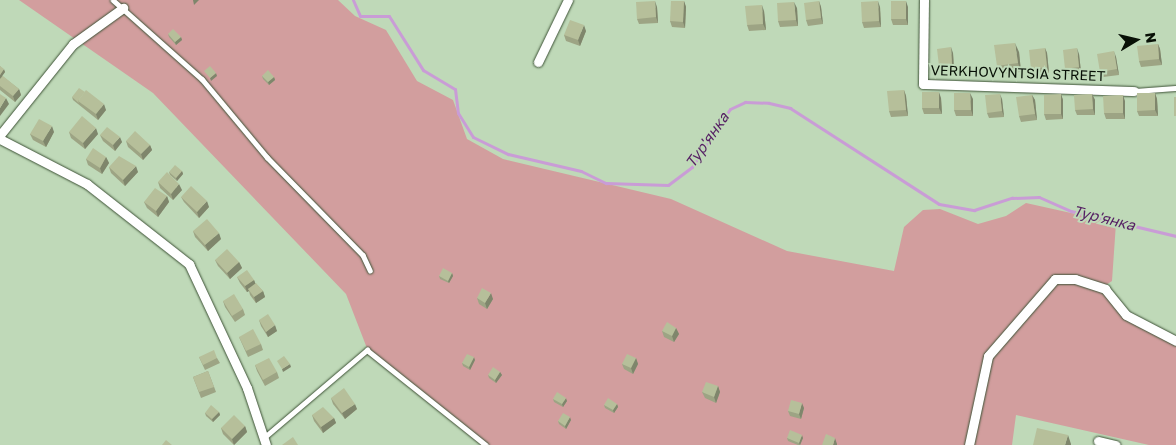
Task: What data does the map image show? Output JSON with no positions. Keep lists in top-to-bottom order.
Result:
{
  "streets": {
    "street": ["VERKHOVYNTSIA STREET"]
  },
  "water": ["Тур'янка"],
  "north": "right"
}
